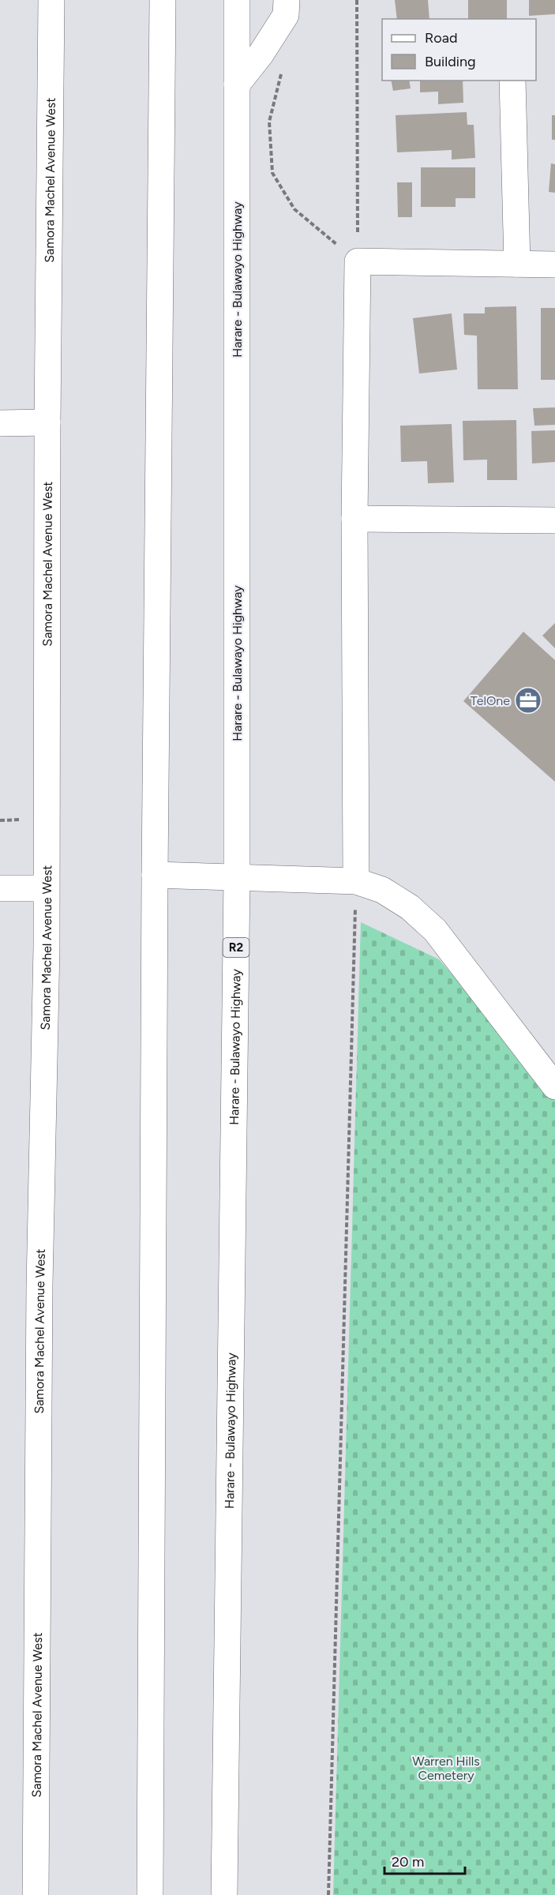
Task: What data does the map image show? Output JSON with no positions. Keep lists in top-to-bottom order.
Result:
{
  "streets": {
    "main road": ["Samora Machel Avenue West", "Harare - Bulawayo Highway", "R2"]
  },
  "parks": ["Warren Hills Cemetery"],
  "places": {
    "office": ["TelOne"]
  },
  "legend": ["Road", "Building"],
  "scale_bar": "20 m"
}
